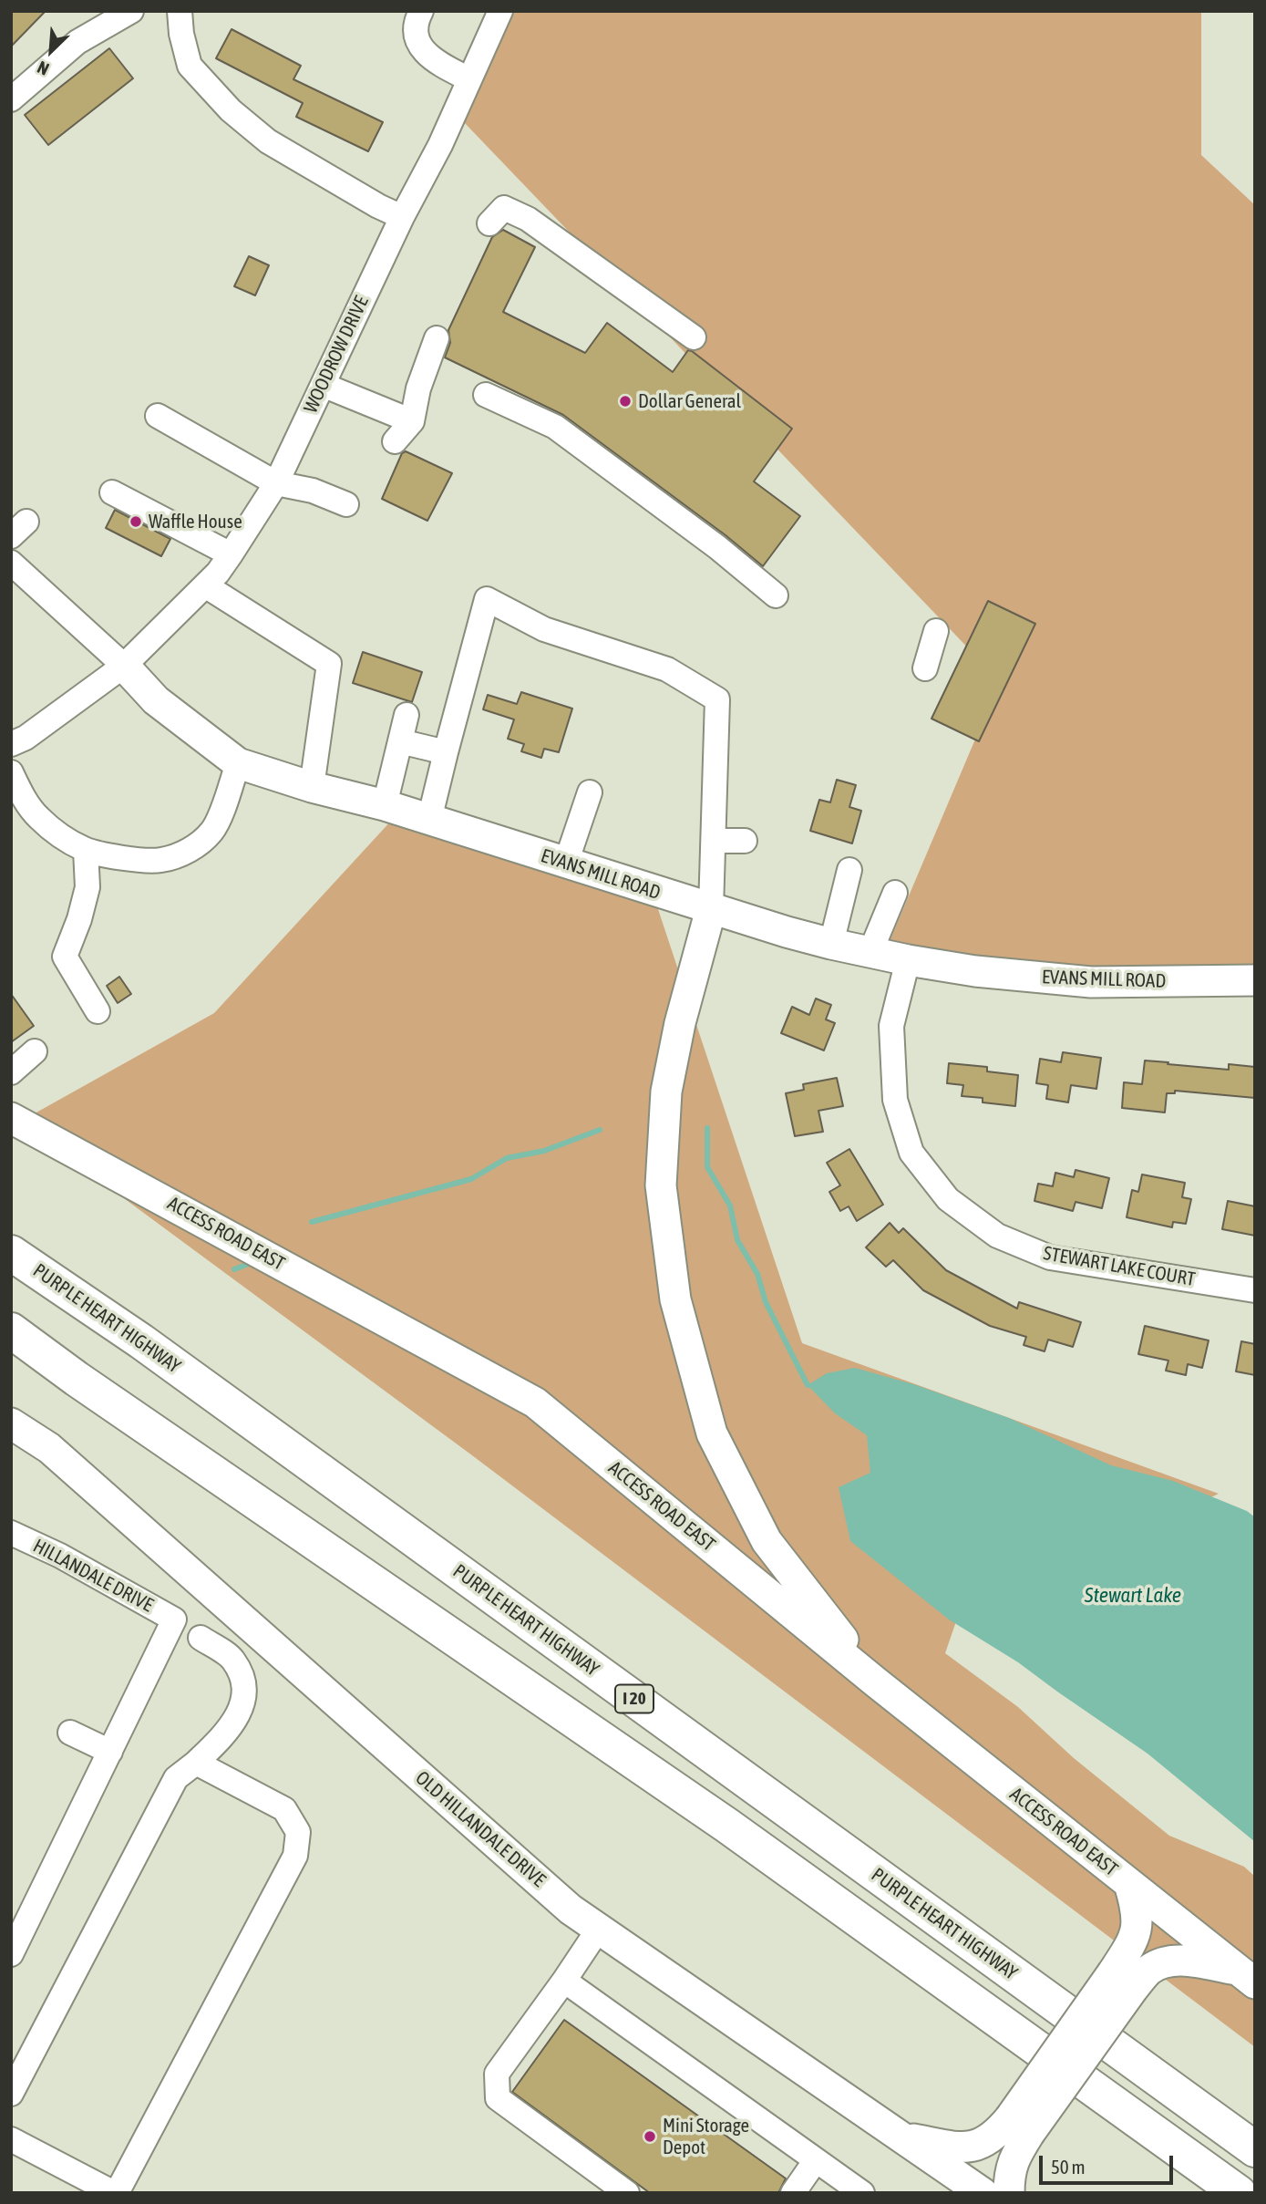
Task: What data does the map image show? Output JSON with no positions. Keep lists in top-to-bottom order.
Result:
{
  "streets": {
    "highway": ["PURPLE HEART HIGHWAY", "I 20"],
    "main road": ["EVANS MILL ROAD", "ACCESS ROAD EAST", "OLD HILLANDALE DRIVE"],
    "street": ["WOODROW DRIVE", "STEWART LAKE COURT", "HILLANDALE DRIVE"]
  },
  "crossings": [
    ["WOODROW DRIVE", "EVANS MILL ROAD"],
    ["EVANS MILL ROAD", "STEWART LAKE COURT"]
  ],
  "water": ["Stewart Lake"],
  "places": ["Dollar General", "Waffle House", "Mini Storage Depot"],
  "scale_bar": "50 m",
  "north": "bottom left"
}
